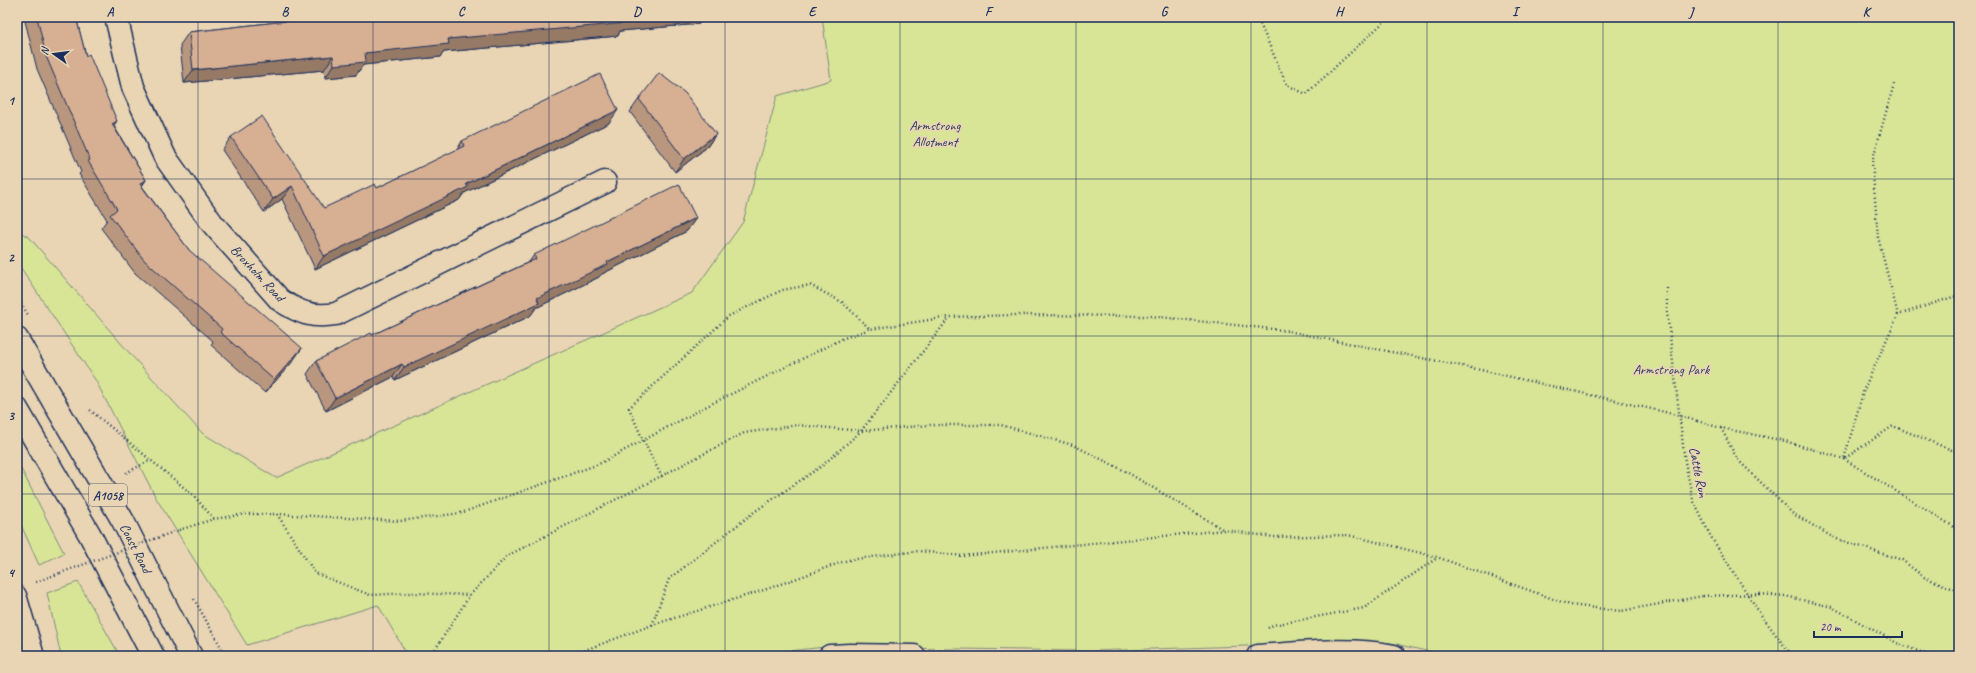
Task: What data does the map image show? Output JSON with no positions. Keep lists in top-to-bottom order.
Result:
{
  "streets": {
    "main road": ["Broxholm Road", "A1058", "Coast Road"],
    "path": ["Cattle Run"]
  },
  "parks": ["Armstrong Allotment", "Armstrong Park"],
  "scale_bar": "20 m",
  "north": "left",
  "grid": {
    "columns": [
      "A",
      "B",
      "C",
      "D",
      "E",
      "F",
      "G",
      "H",
      "I",
      "J",
      "K"
    ],
    "rows": [
      "1",
      "2",
      "3",
      "4"
    ]
  }
}
